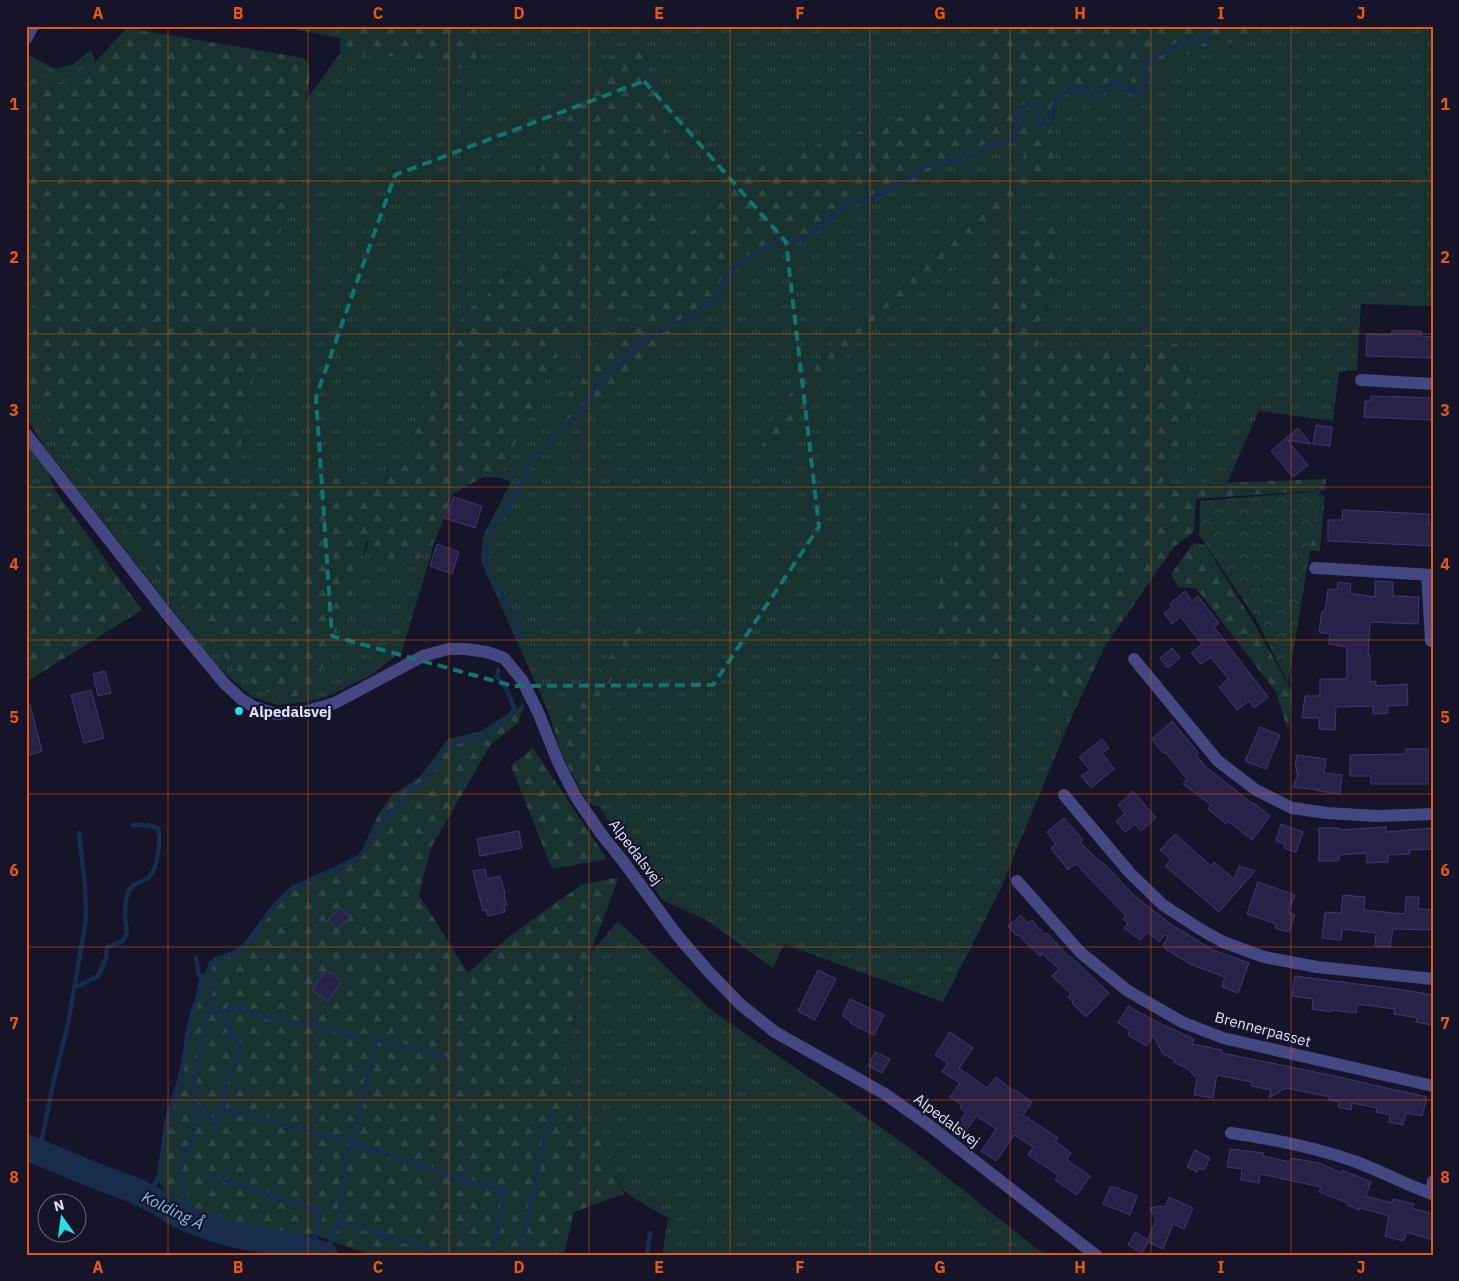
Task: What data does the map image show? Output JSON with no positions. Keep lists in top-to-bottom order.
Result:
{
  "streets": {
    "street": ["Alpedalsvej", "Brennerpasset"]
  },
  "water": ["Kolding Å"],
  "places": ["Alpedalsvej"],
  "north": "top",
  "grid": {
    "columns": [
      "A",
      "B",
      "C",
      "D",
      "E",
      "F",
      "G",
      "H",
      "I",
      "J"
    ],
    "rows": [
      "1",
      "2",
      "3",
      "4",
      "5",
      "6",
      "7",
      "8"
    ]
  }
}
